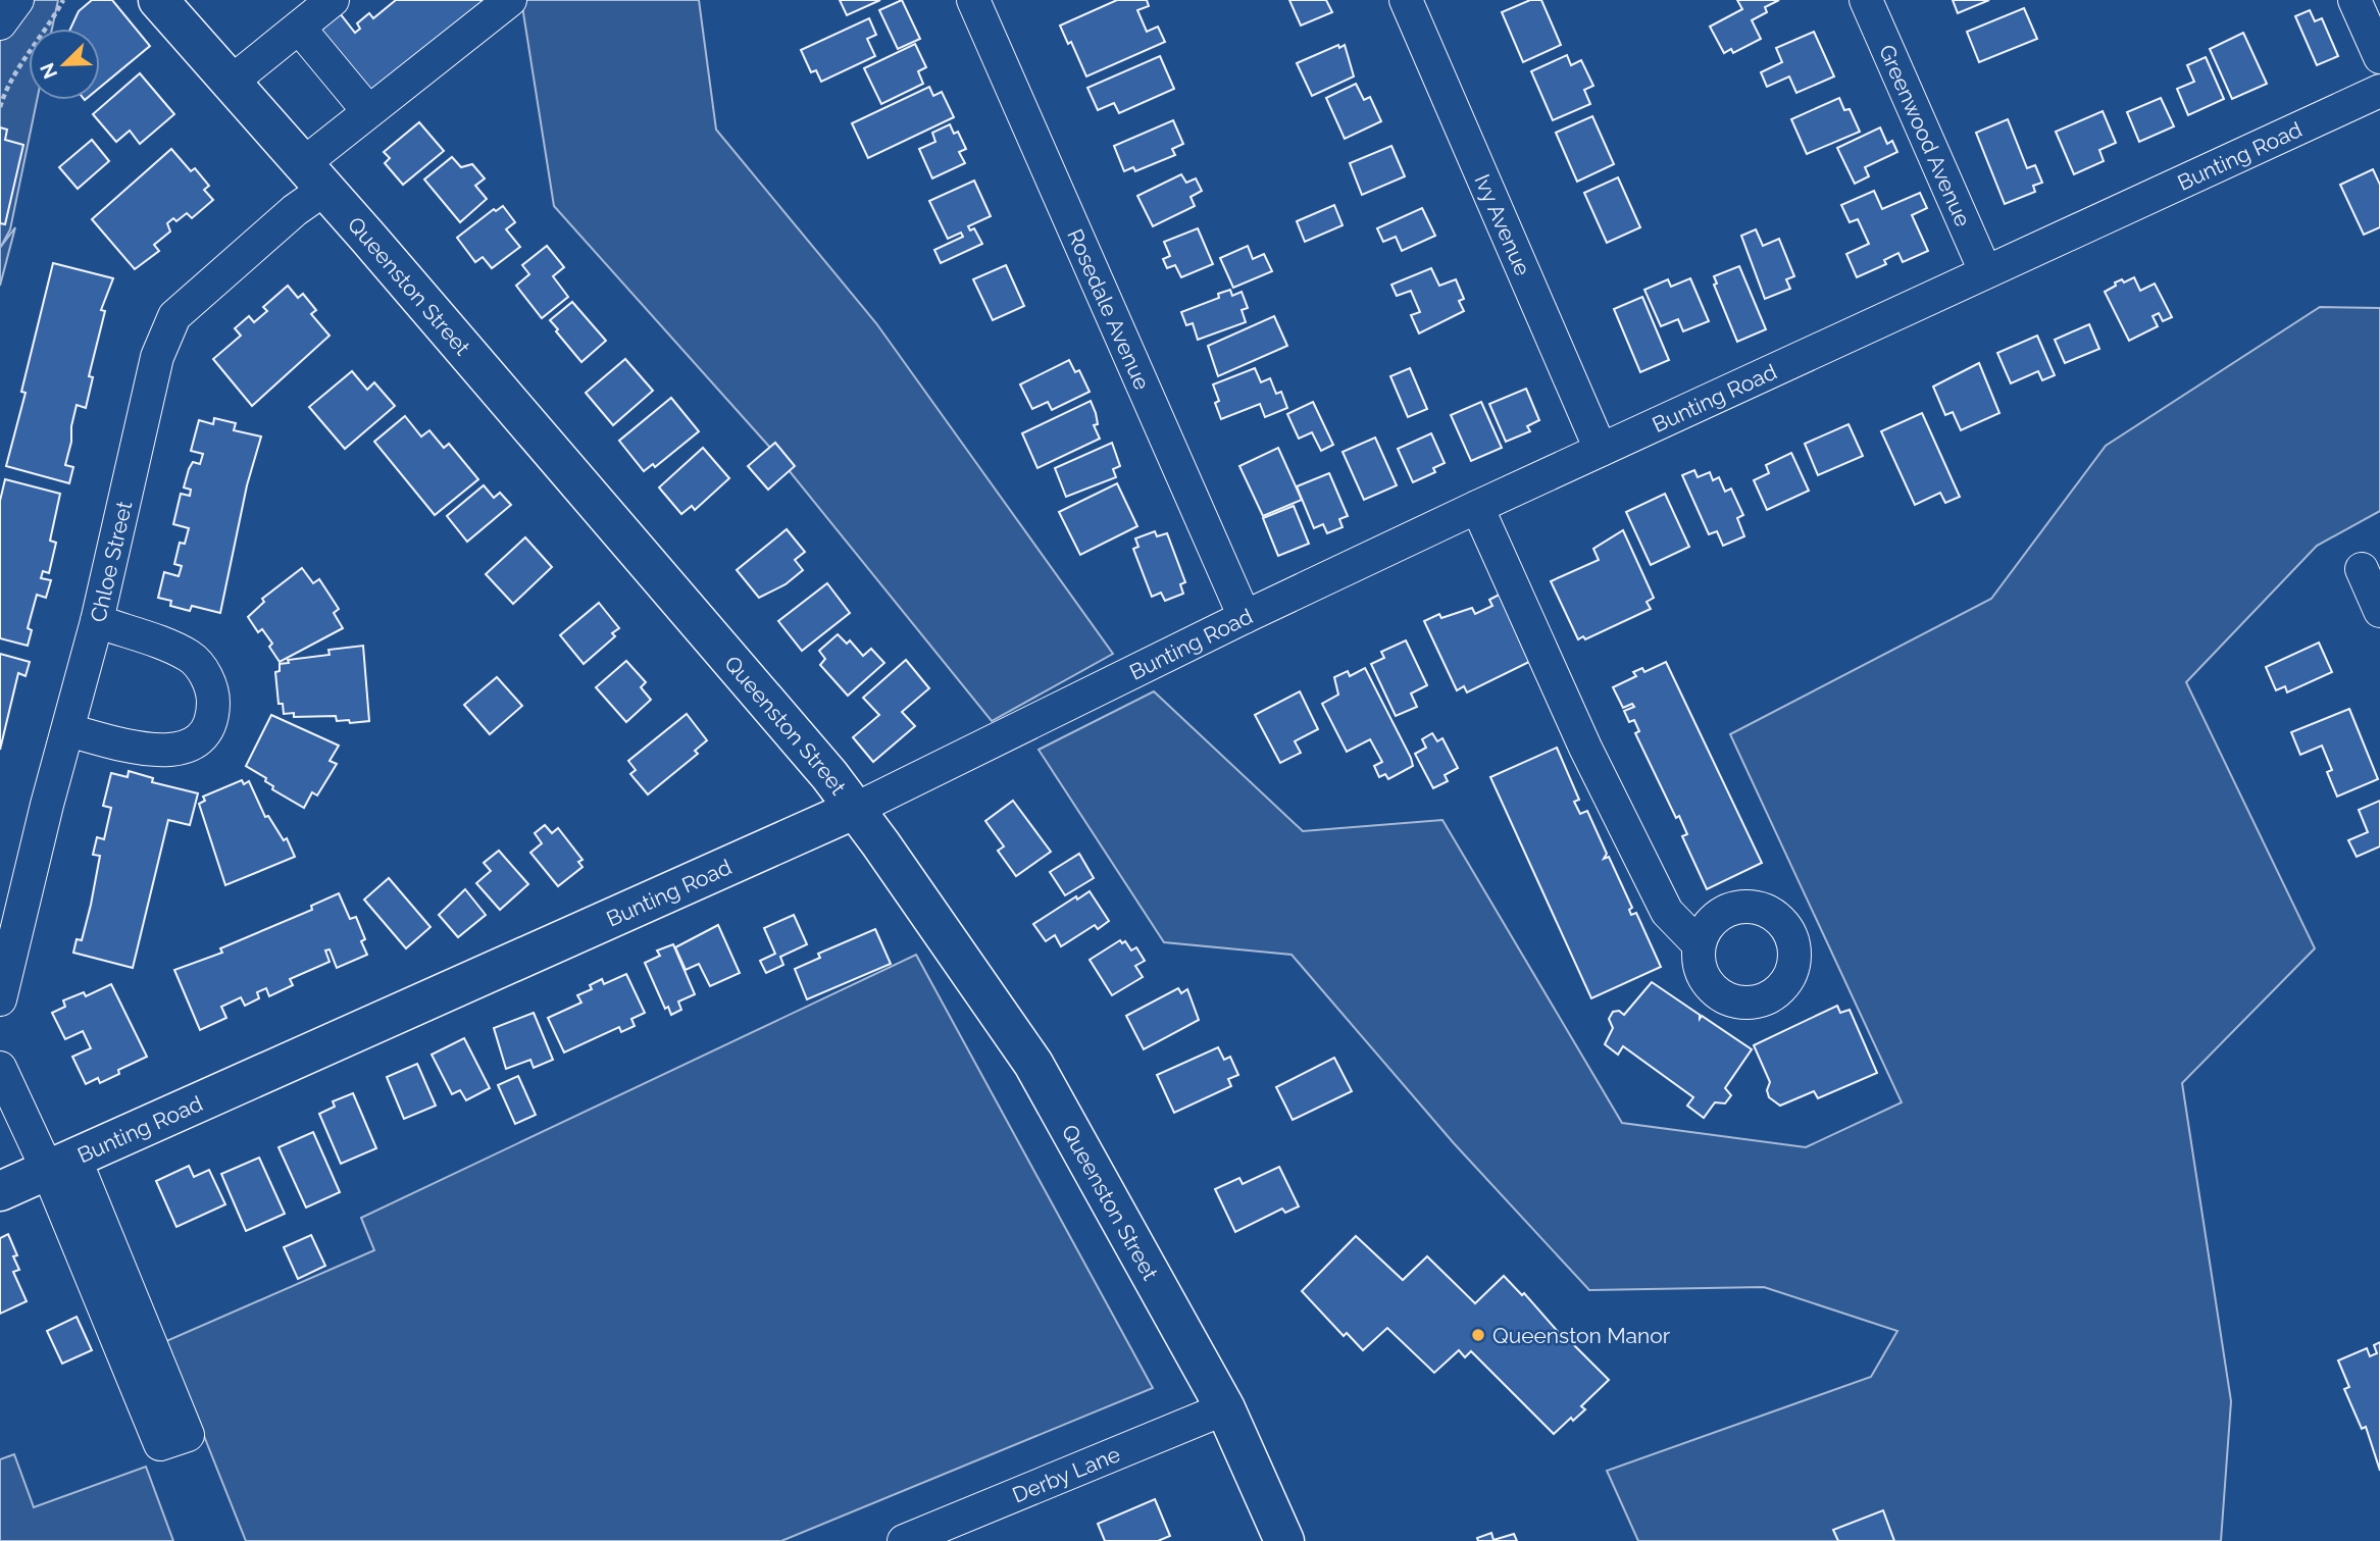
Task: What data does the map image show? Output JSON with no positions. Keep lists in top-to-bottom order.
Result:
{
  "streets": {
    "main road": ["Bunting Road", "Queenston Street"],
    "street": [
      "Greenwood Avenue",
      "Ivy Avenue",
      "Rosedale Avenue",
      "Chloe Street",
      "Derby Lane"
    ]
  },
  "crossings": [
    ["Greenwood Avenue", "Bunting Road"],
    ["Bunting Road", "Ivy Avenue"],
    ["Bunting Road", "Queenston Street"],
    ["Bunting Road", "Rosedale Avenue"],
    ["Queenston Street", "Chloe Street"],
    ["Queenston Street", "Derby Lane"]
  ],
  "places": ["Queenston Manor"],
  "north": "bottom left"
}
